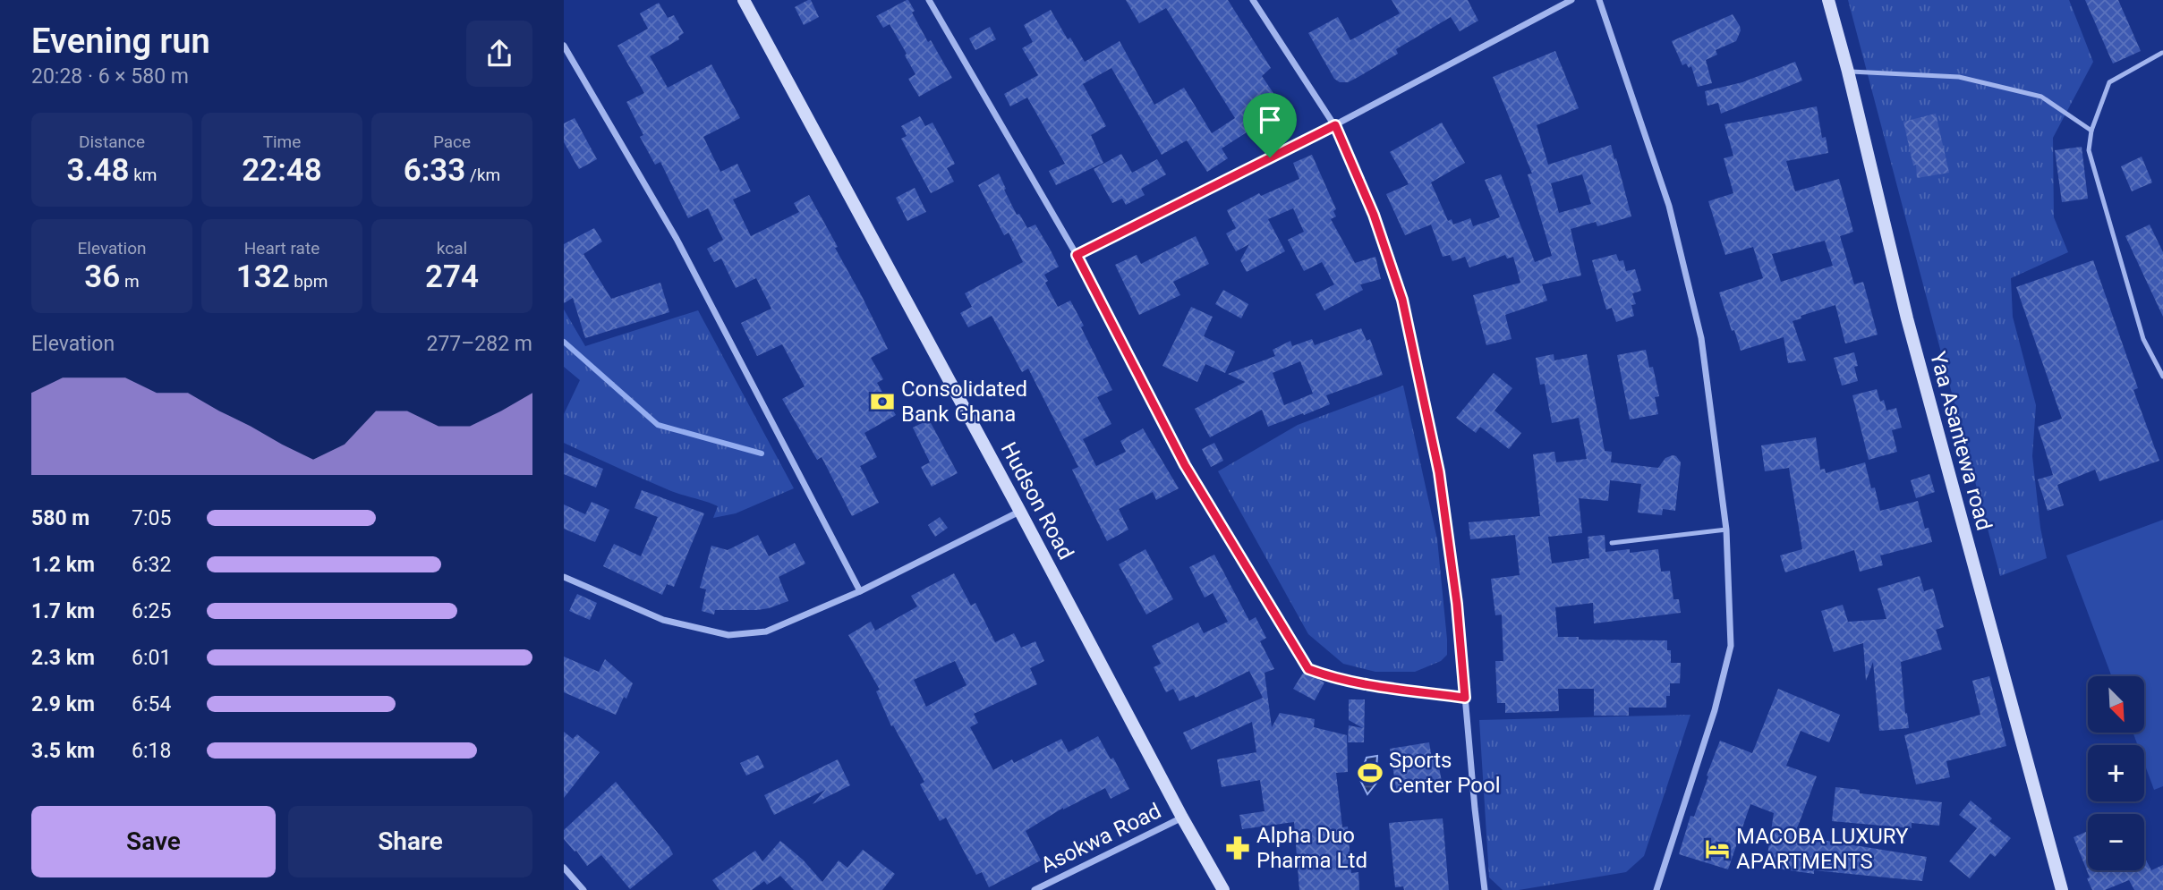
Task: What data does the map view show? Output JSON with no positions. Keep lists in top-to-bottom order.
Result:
{
  "streets": {
    "street": ["Yaa Asantewa road", "Hudson Road", "Asokwa Road"]
  },
  "crossings": [
    ["Hudson Road", "Asokwa Road"]
  ],
  "places": {
    "bank": ["Consolidated Bank Ghana"],
    "sports": ["Sports Center Pool"],
    "pharmacy": ["Alpha Duo Pharma Ltd"],
    "hotel": ["MACOBA LUXURY APARTMENTS"]
  },
  "north": "bottom right",
  "page": {
    "heading": ["Evening run", "20:28 · 6 × 580 m"],
    "stats": [
      ["Distance", "3.48 km"],
      ["Time", "22:48"],
      ["Pace", "6:33 /km"],
      ["Elevation", "36 m"],
      ["Heart rate", "132 bpm"],
      ["kcal", "274"]
    ],
    "chart": ["Elevation", "277–282 m"],
    "list": [
      {
        "name": "580 m",
        "note": "7:05"
      },
      {
        "name": "1.2 km",
        "note": "6:32"
      },
      {
        "name": "1.7 km",
        "note": "6:25"
      },
      {
        "name": "2.3 km",
        "note": "6:01"
      },
      {
        "name": "2.9 km",
        "note": "6:54"
      },
      {
        "name": "3.5 km",
        "note": "6:18"
      }
    ],
    "map_buttons": ["+", "−"],
    "buttons": ["Save", "Share"]
  }
}
